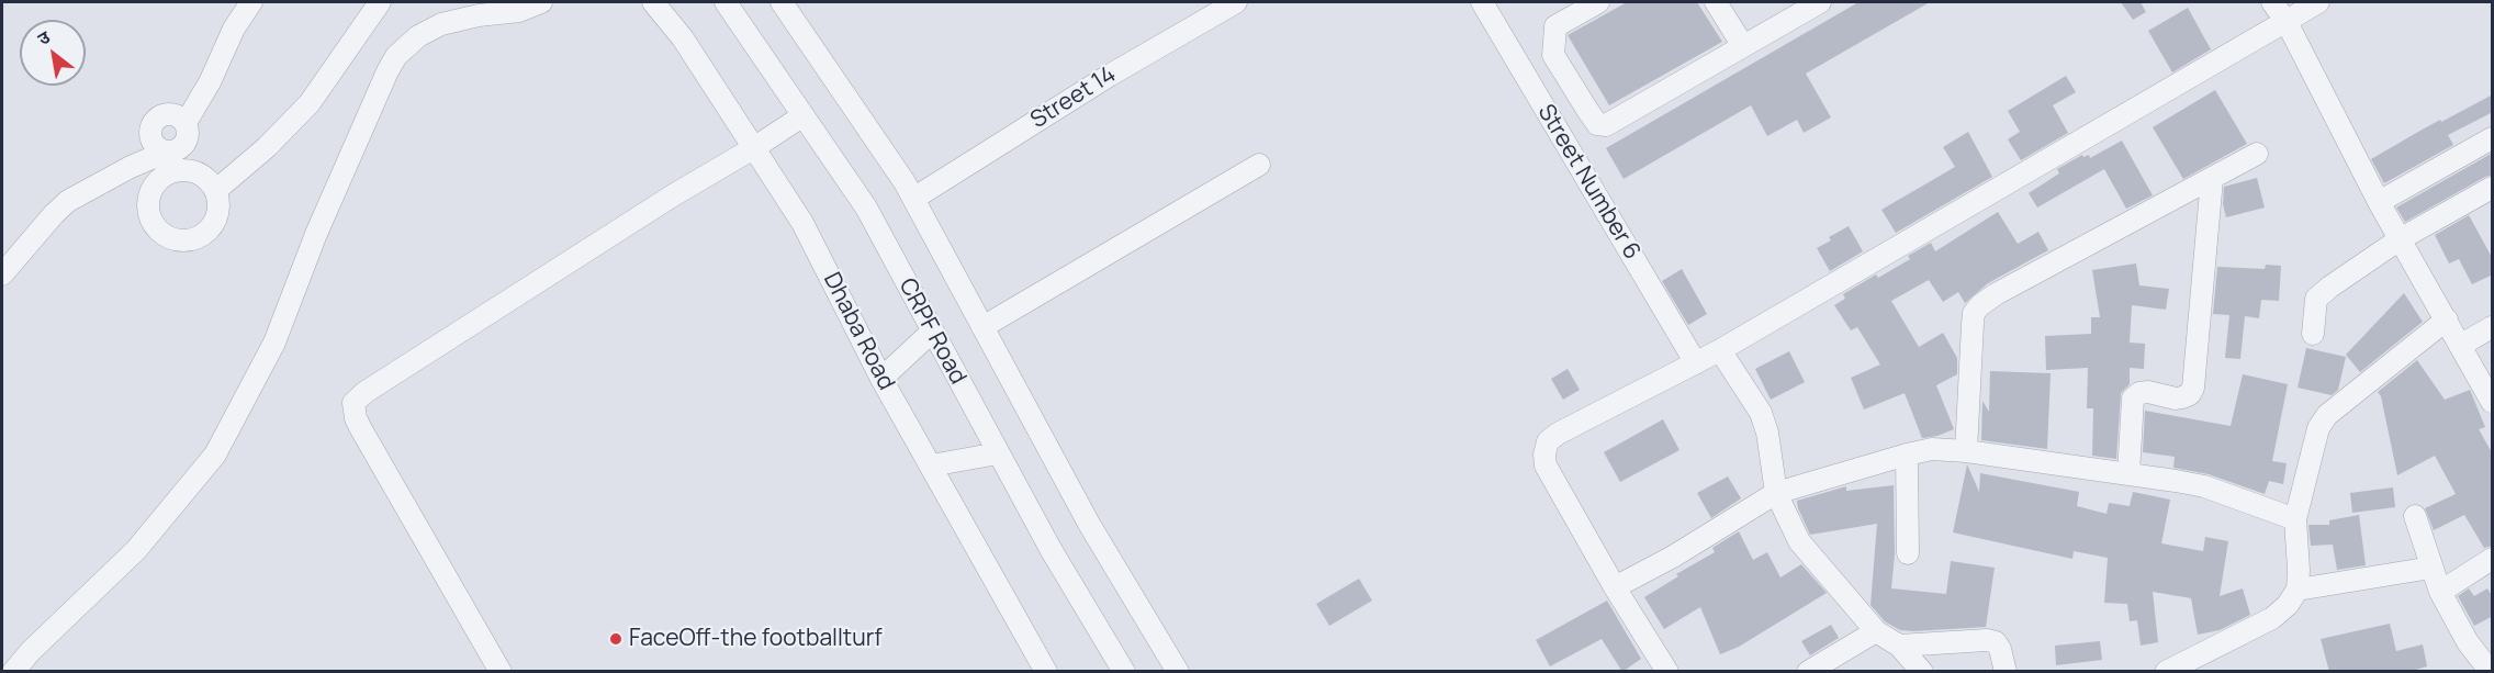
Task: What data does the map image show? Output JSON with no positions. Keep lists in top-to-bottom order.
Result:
{
  "streets": {
    "street": [
      "Street 14",
      "Street Number 6",
      "Dhaba Road",
      "CRPF Road"
    ]
  },
  "places": ["FaceOff-the footballturf"],
  "north": "top left"
}
